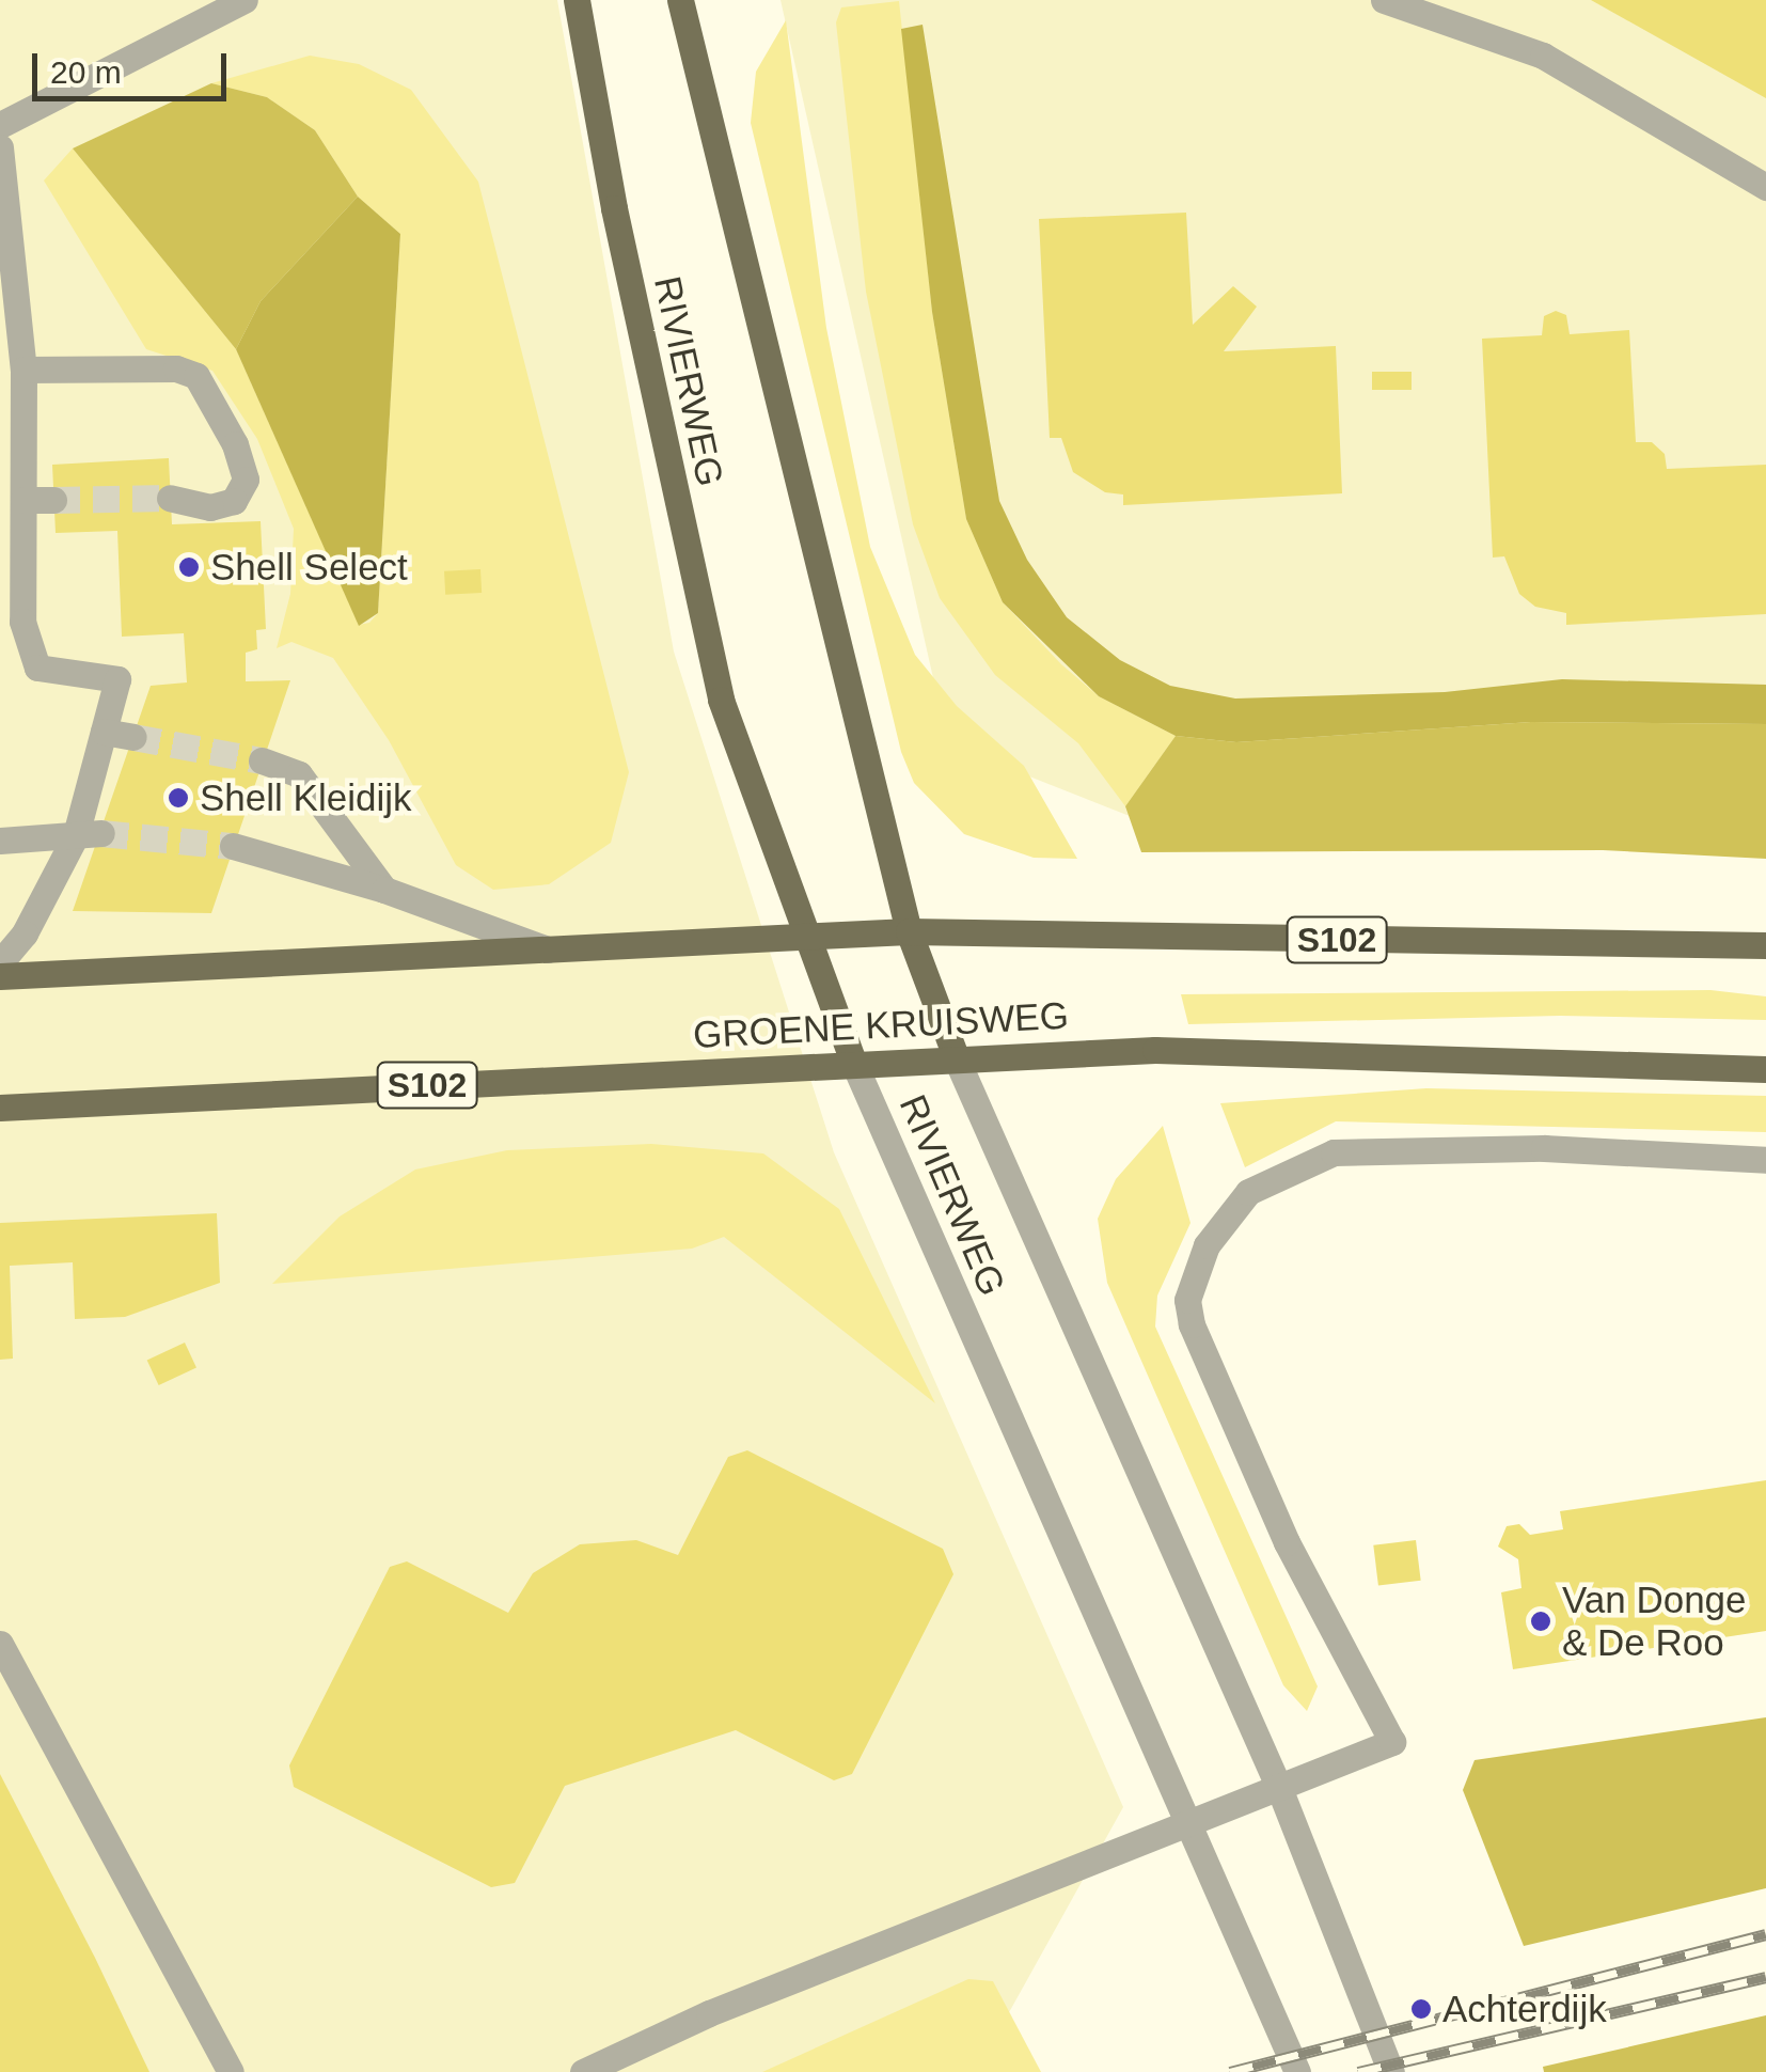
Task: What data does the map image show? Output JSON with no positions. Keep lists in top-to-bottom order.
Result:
{
  "streets": {
    "main road": ["RIVIERWEG", "S102", "GROENE KRUISWEG"]
  },
  "crossings": [
    ["RIVIERWEG", "S102"],
    ["RIVIERWEG", "GROENE KRUISWEG"]
  ],
  "places": [
    "Shell Select",
    "Shell Kleidijk",
    "Van Donge & De Roo",
    "Achterdijk"
  ],
  "scale_bar": "20 m"
}
